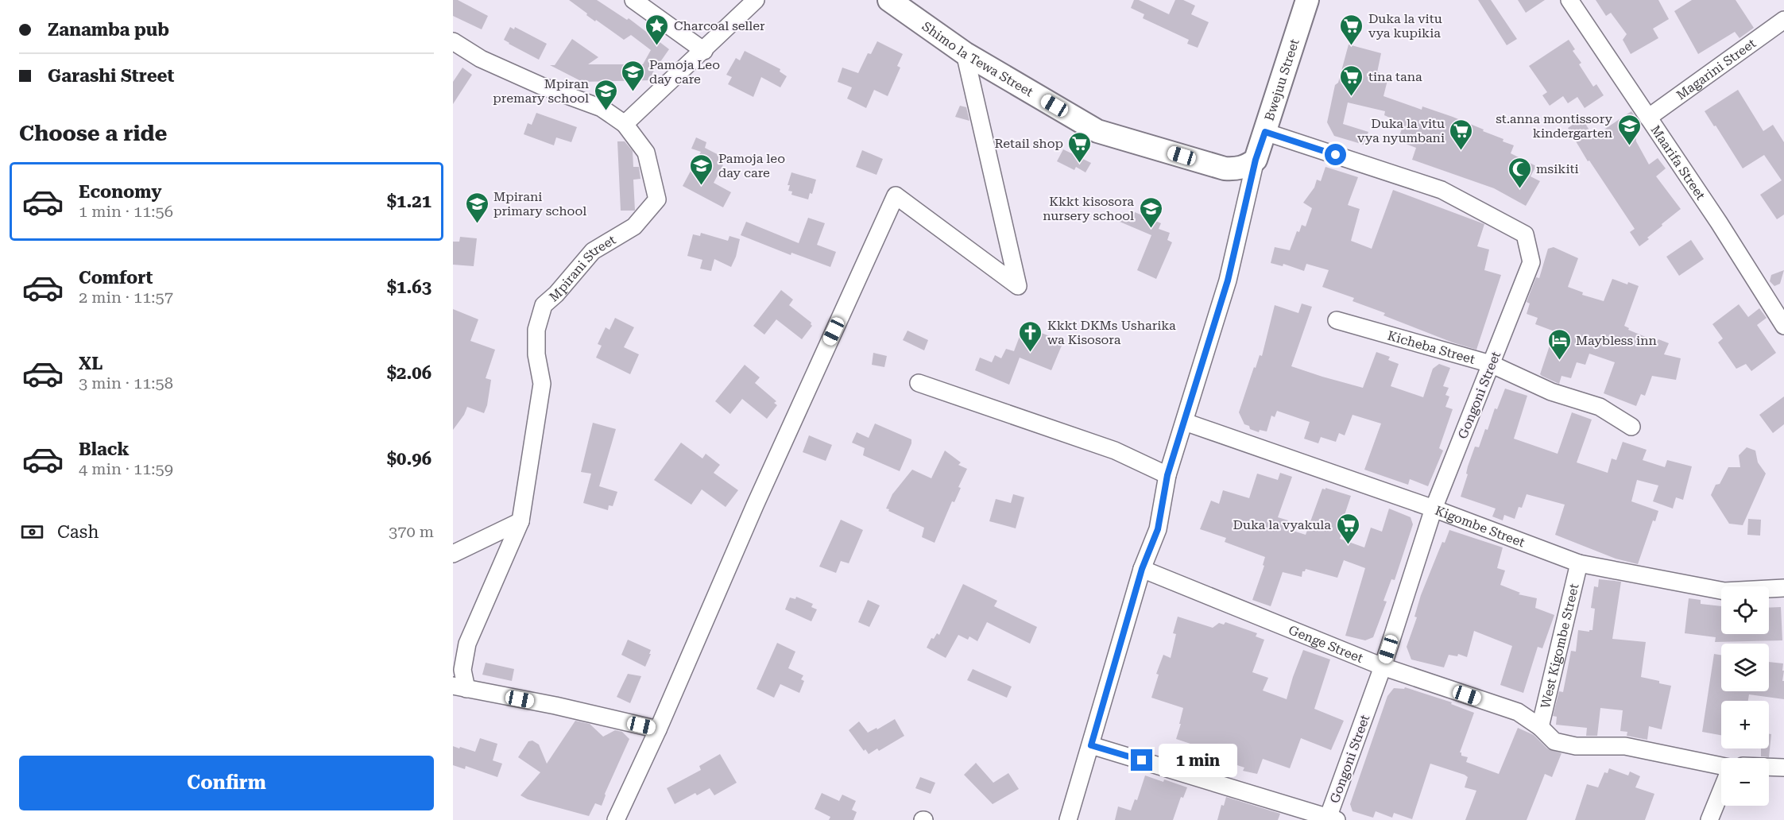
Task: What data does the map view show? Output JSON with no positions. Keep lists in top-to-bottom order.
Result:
{
  "streets": {
    "street": [
      "Shimo la Tewa Street",
      "Magarini Street",
      "Bwejuu Street",
      "Maarifa Street",
      "Mpirani Street",
      "Kicheba Street",
      "Gongoni Street",
      "Kigombe Street",
      "Genge Street",
      "West Kigombe Street"
    ]
  },
  "crossings": [
    ["Shimo la Tewa Street", "Bwejuu Street"],
    ["Magarini Street", "Maarifa Street"],
    ["Bwejuu Street", "Gongoni Street"],
    ["Bwejuu Street", "Kigombe Street"],
    ["Bwejuu Street", "Genge Street"],
    ["Kicheba Street", "Gongoni Street"],
    ["Gongoni Street", "Kigombe Street"],
    ["Gongoni Street", "Genge Street"],
    ["Kigombe Street", "West Kigombe Street"],
    ["Genge Street", "West Kigombe Street"]
  ],
  "places": {
    "place": ["Charcoal seller"],
    "supermarket": [
      "Duka la vitu vya kupikia",
      "tina tana",
      "Duka la vitu vya nyumbani",
      "Retail shop",
      "Duka la vyakula"
    ],
    "school or university": [
      "Pamoja Leo day care",
      "Mpiran premary school",
      "st.anna montissory kindergarten",
      "Pamoja leo day care",
      "Mpirani primary school",
      "Kkkt kisosora nursery school"
    ],
    "mosque": ["msikiti"],
    "church": ["Kkkt DKMs Usharika wa Kisosora"],
    "hotel": ["Maybless inn"]
  },
  "page": {
    "banner": ["Zanamba pub", "Garashi Street"],
    "heading": "Choose a ride",
    "list": [
      {
        "name": "Economy",
        "note": "1 min · 11:56",
        "value": "$1.21"
      },
      {
        "name": "Comfort",
        "note": "2 min · 11:57",
        "value": "$1.63"
      },
      {
        "name": "XL",
        "note": "3 min · 11:58",
        "value": "$2.06"
      },
      {
        "name": "Black",
        "note": "4 min · 11:59",
        "value": "$0.96"
      }
    ],
    "pay": ["Cash", "370 m"],
    "map_buttons": ["+", "−"],
    "bubble": "1 min",
    "buttons": "Confirm"
  }
}
